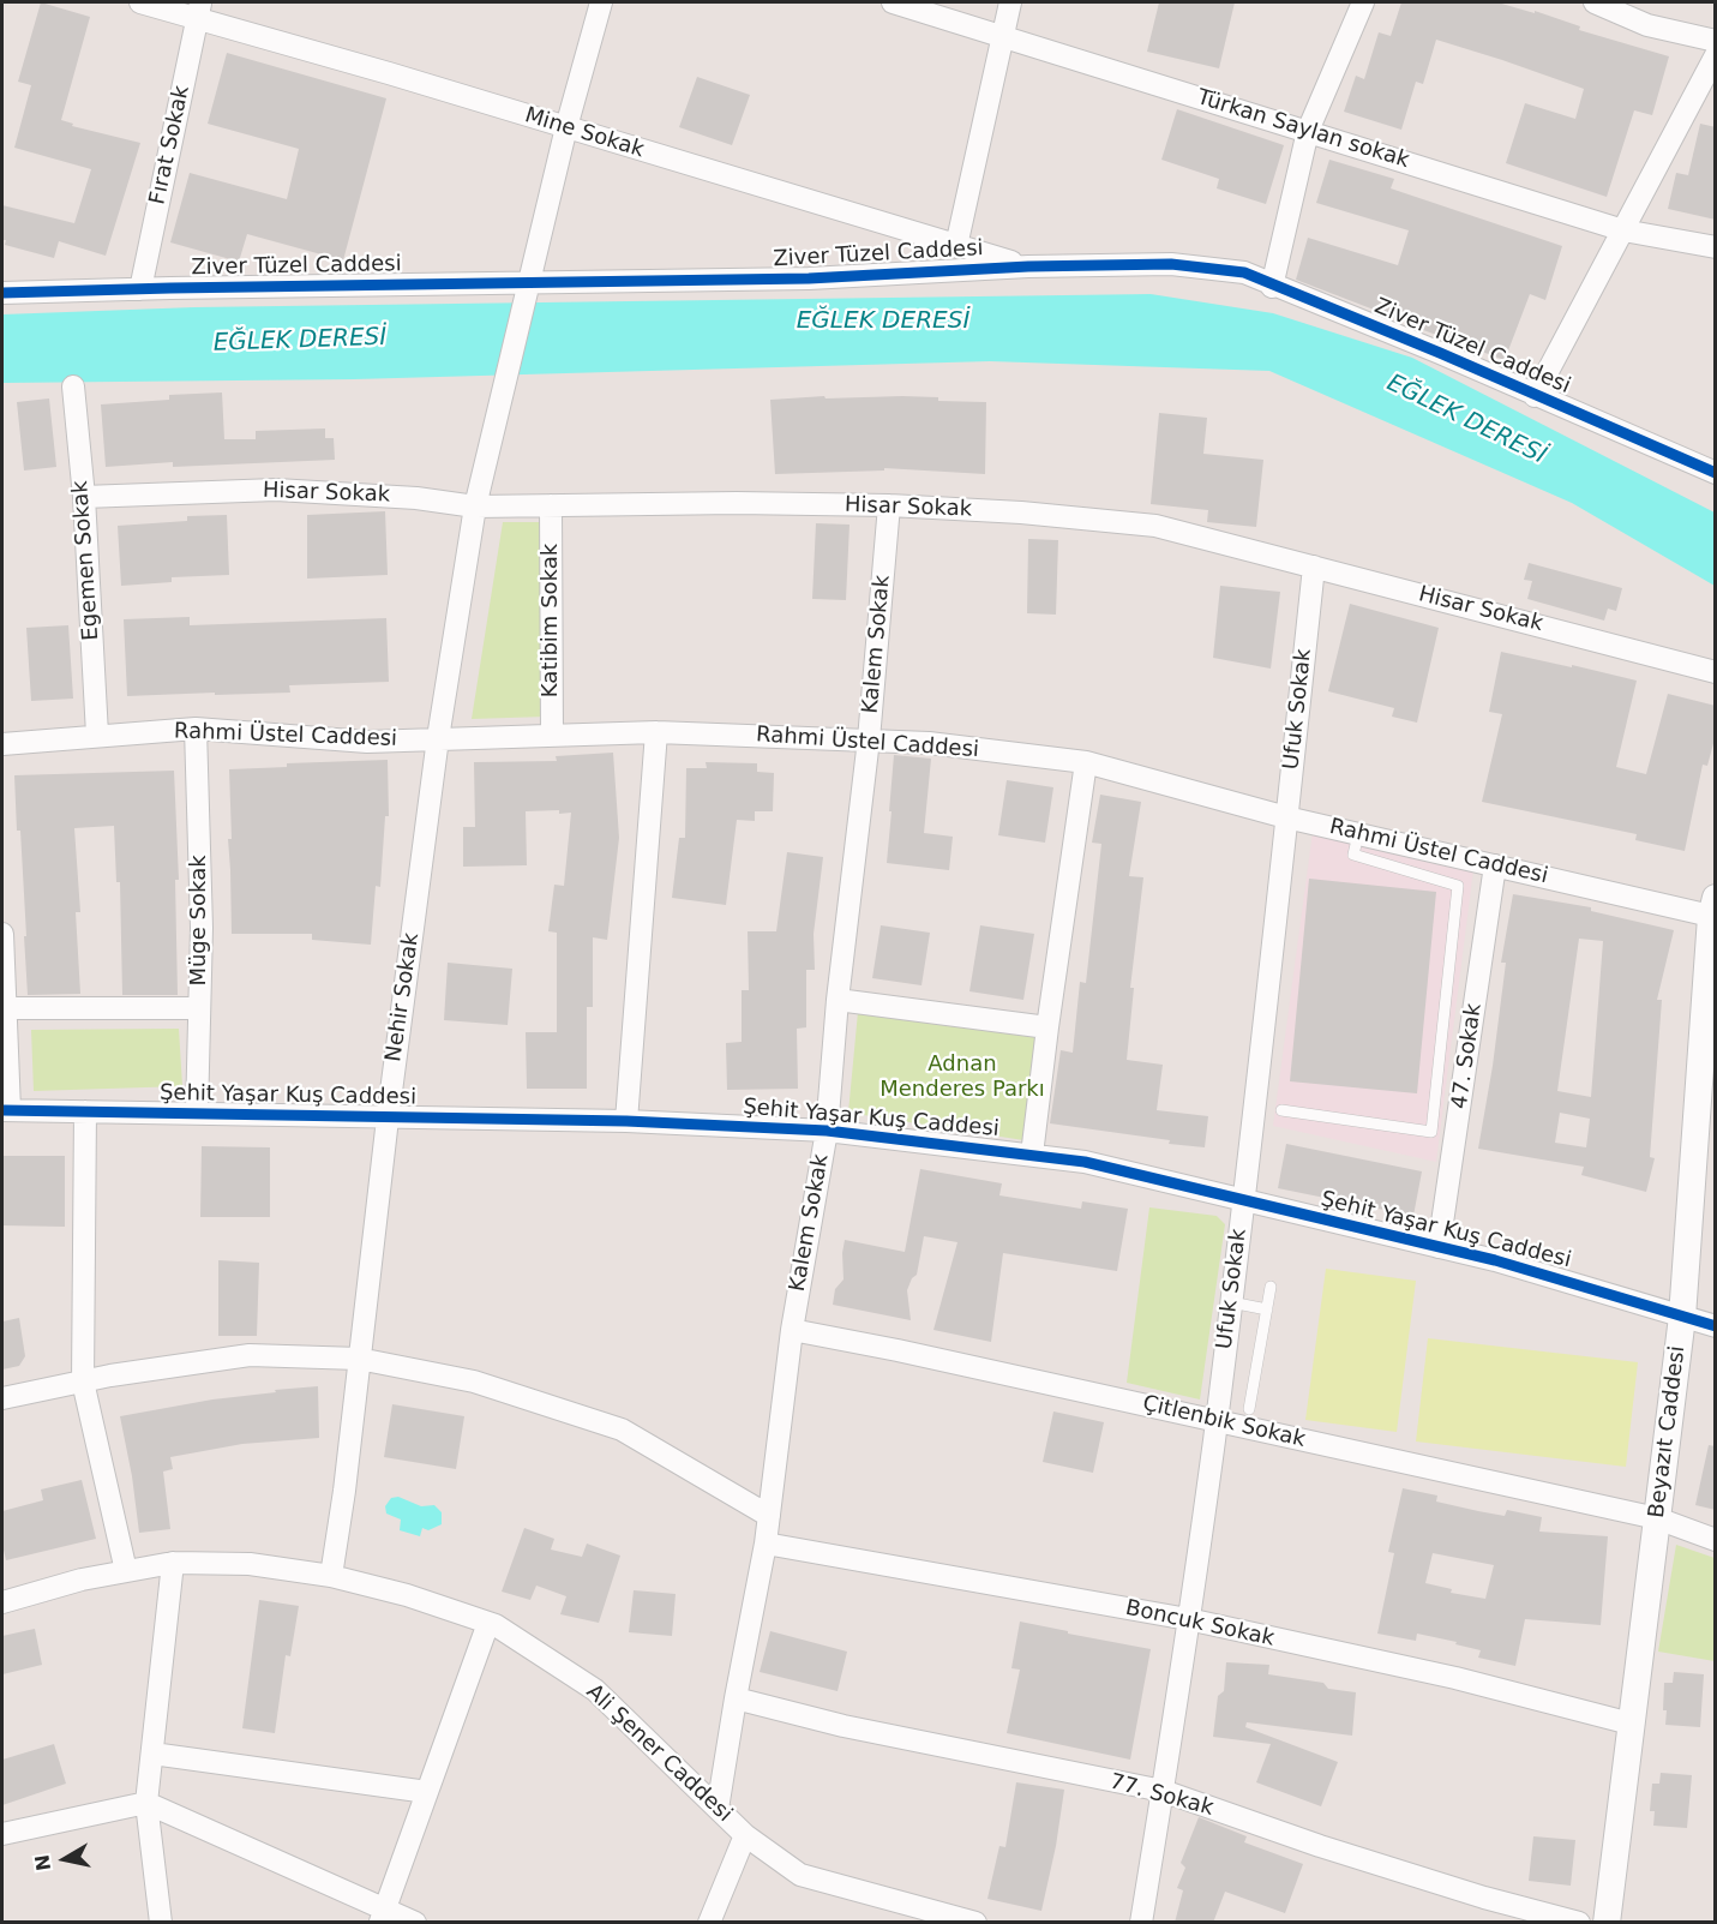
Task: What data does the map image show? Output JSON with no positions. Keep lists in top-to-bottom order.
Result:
{
  "streets": {
    "street": [
      "Türkan Saylan sokak",
      "Mine Sokak",
      "Fırat Sokak",
      "Ziver Tüzel Caddesi",
      "Hisar Sokak",
      "Egemen Sokak",
      "Katibim Sokak",
      "Kalem Sokak",
      "Ufuk Sokak",
      "Rahmi Üstel Caddesi",
      "Müge Sokak",
      "Nehir Sokak",
      "47. Sokak",
      "Şehit Yaşar Kuş Caddesi",
      "Çitlenbik Sokak",
      "Beyazıt Caddesi",
      "Boncuk Sokak",
      "Ali Şener Caddesi",
      "77. Sokak"
    ]
  },
  "crossings": [
    ["Mine Sokak", "Fırat Sokak"],
    ["Mine Sokak", "Ziver Tüzel Caddesi"],
    ["Mine Sokak", "Nehir Sokak"],
    ["Fırat Sokak", "Ziver Tüzel Caddesi"],
    ["Ziver Tüzel Caddesi", "Nehir Sokak"],
    ["Hisar Sokak", "Egemen Sokak"],
    ["Hisar Sokak", "Katibim Sokak"],
    ["Hisar Sokak", "Kalem Sokak"],
    ["Hisar Sokak", "Ufuk Sokak"],
    ["Hisar Sokak", "Nehir Sokak"],
    ["Egemen Sokak", "Rahmi Üstel Caddesi"],
    ["Katibim Sokak", "Rahmi Üstel Caddesi"],
    ["Kalem Sokak", "Rahmi Üstel Caddesi"],
    ["Kalem Sokak", "Şehit Yaşar Kuş Caddesi"],
    ["Kalem Sokak", "Çitlenbik Sokak"],
    ["Kalem Sokak", "Boncuk Sokak"],
    ["Kalem Sokak", "Ali Şener Caddesi"],
    ["Kalem Sokak", "77. Sokak"],
    ["Ufuk Sokak", "Rahmi Üstel Caddesi"],
    ["Ufuk Sokak", "Şehit Yaşar Kuş Caddesi"],
    ["Ufuk Sokak", "Çitlenbik Sokak"],
    ["Ufuk Sokak", "Boncuk Sokak"],
    ["Ufuk Sokak", "77. Sokak"],
    ["Rahmi Üstel Caddesi", "Müge Sokak"],
    ["Rahmi Üstel Caddesi", "Nehir Sokak"],
    ["Rahmi Üstel Caddesi", "47. Sokak"],
    ["Rahmi Üstel Caddesi", "Beyazıt Caddesi"],
    ["Müge Sokak", "Şehit Yaşar Kuş Caddesi"],
    ["Nehir Sokak", "Şehit Yaşar Kuş Caddesi"],
    ["Nehir Sokak", "Ali Şener Caddesi"],
    ["47. Sokak", "Şehit Yaşar Kuş Caddesi"],
    ["Şehit Yaşar Kuş Caddesi", "Beyazıt Caddesi"],
    ["Çitlenbik Sokak", "Beyazıt Caddesi"],
    ["Beyazıt Caddesi", "Boncuk Sokak"]
  ],
  "water": ["EĞLEK DERESİ"],
  "parks": ["Adnan Menderes Parkı"],
  "north": "left"
}
